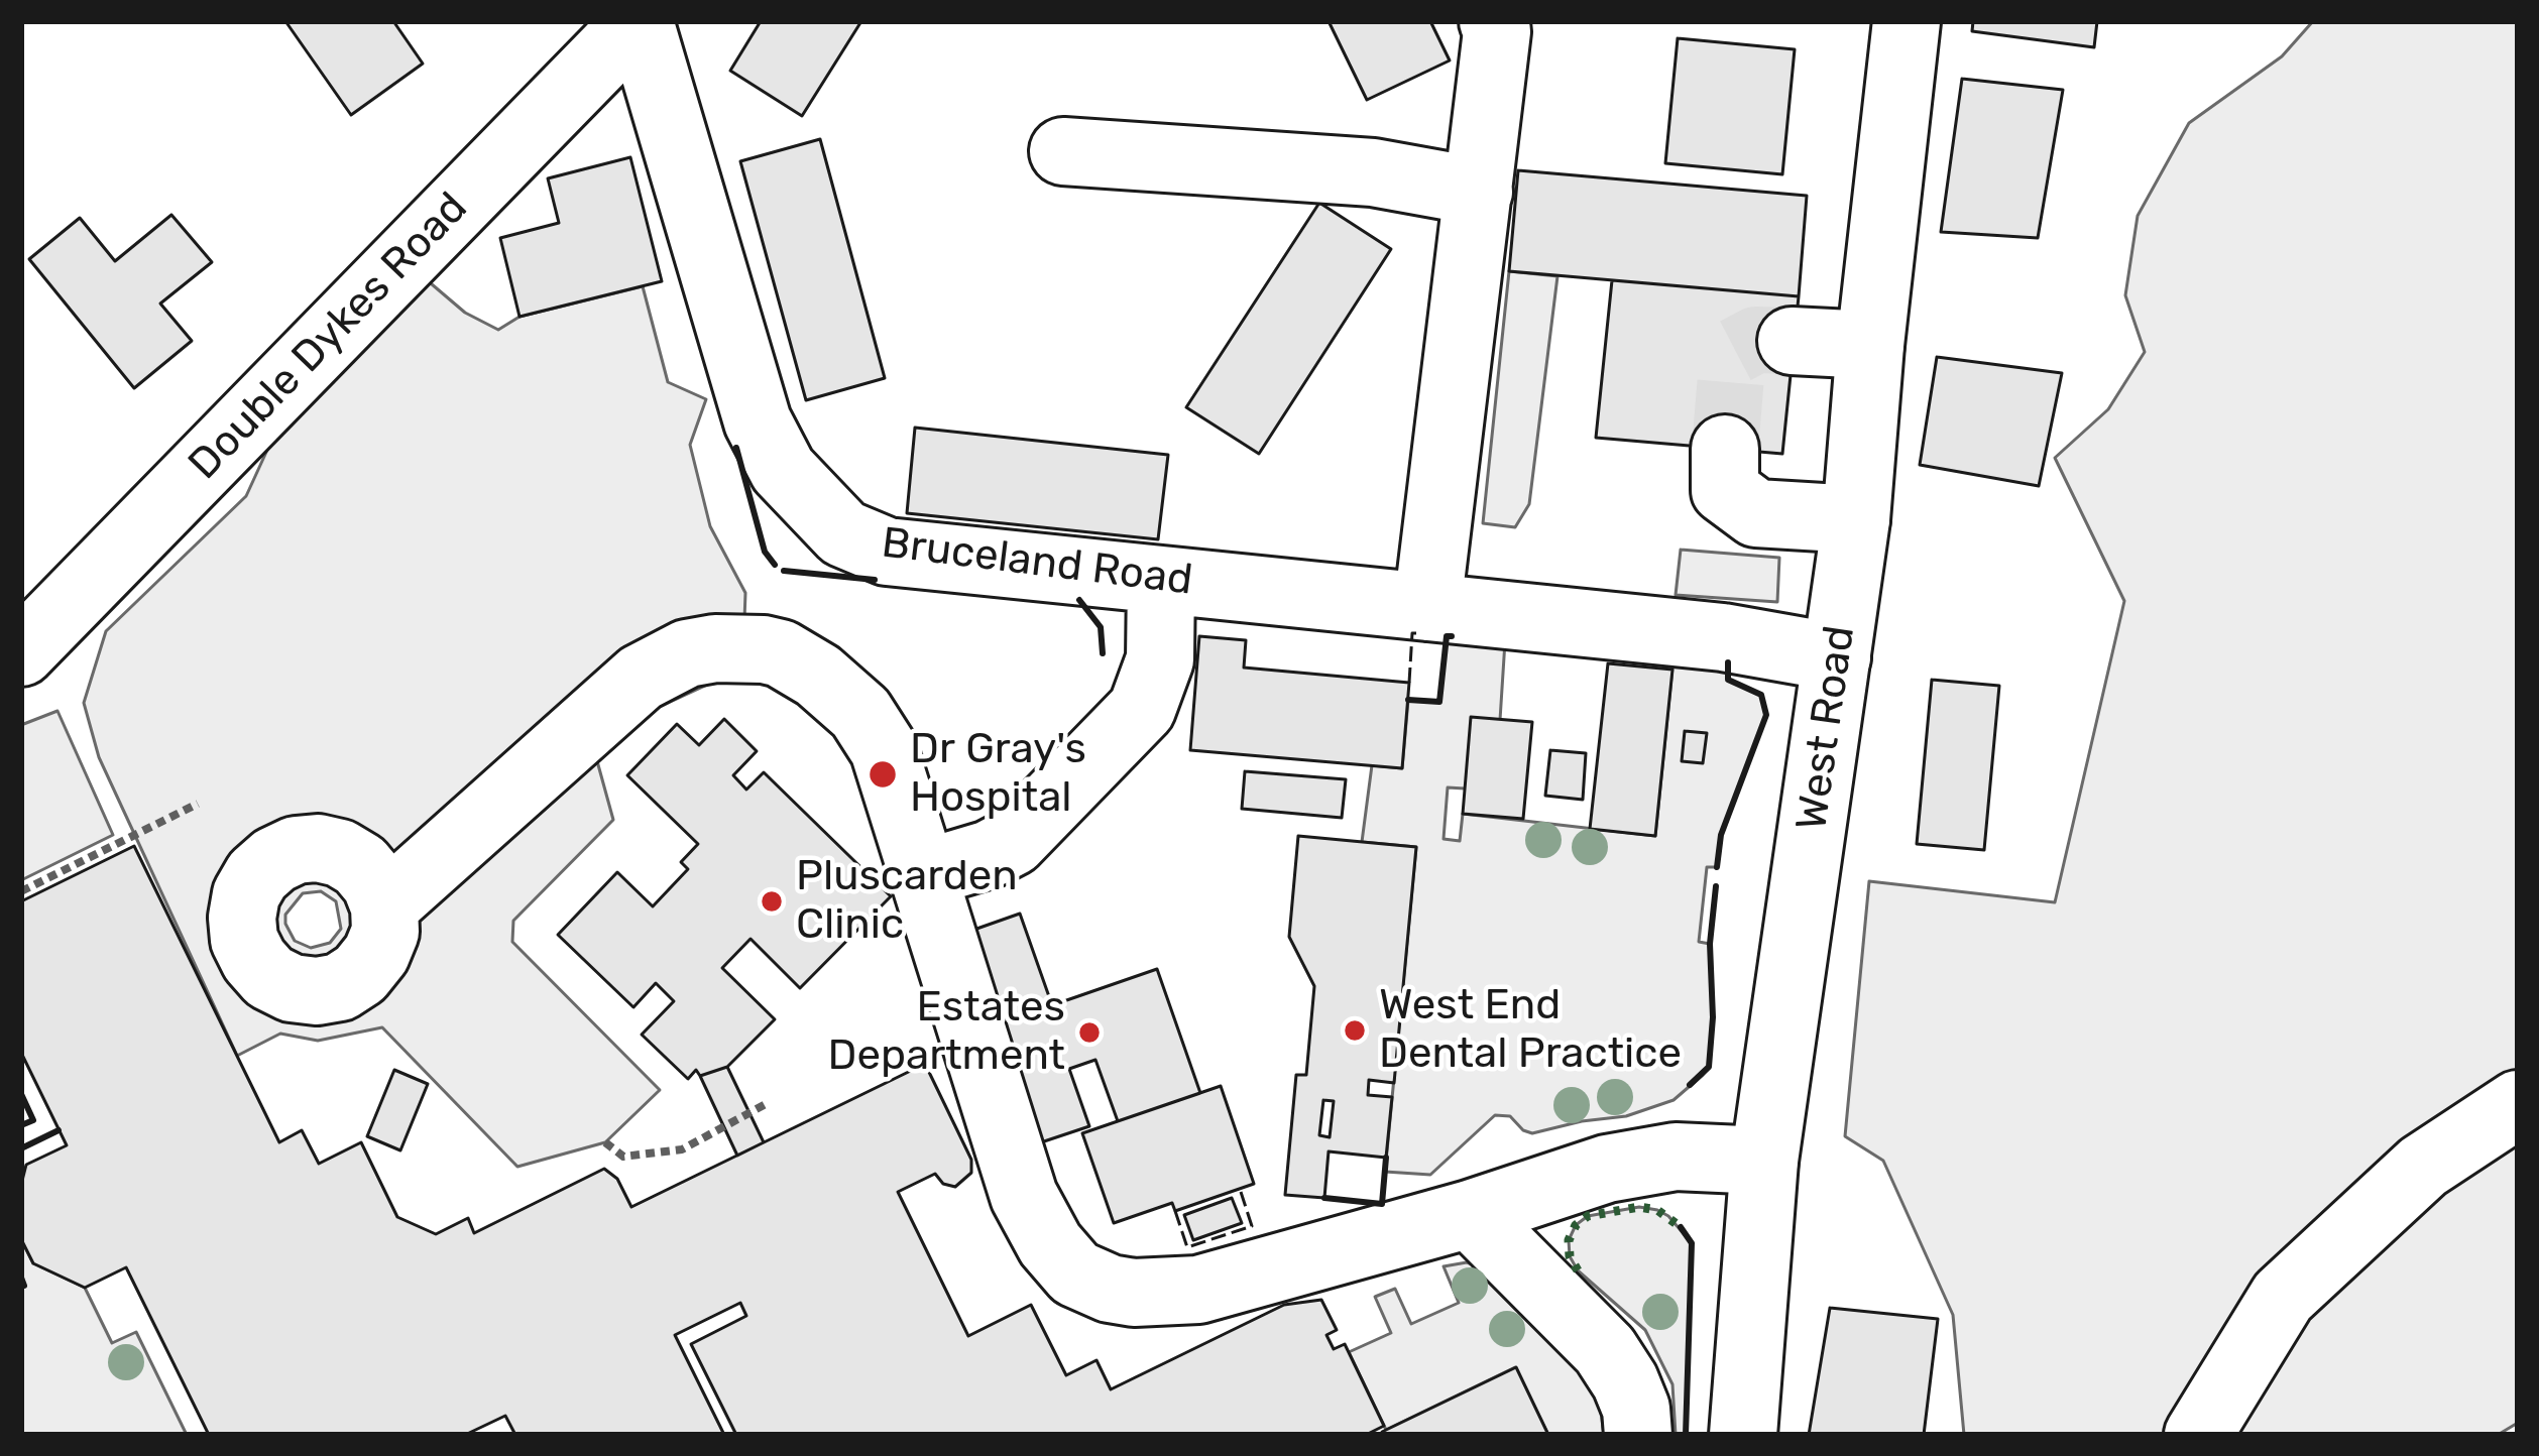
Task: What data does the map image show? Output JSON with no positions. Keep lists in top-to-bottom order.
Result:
{
  "streets": {
    "main road": ["Double Dykes Road", "Bruceland Road", "West Road"]
  },
  "crossings": [
    ["Double Dykes Road", "Bruceland Road"],
    ["Bruceland Road", "West Road"]
  ],
  "places": [
    "Dr Gray's Hospital",
    "Pluscarden Clinic",
    "West End Dental Practice",
    "Estates Department"
  ]
}
